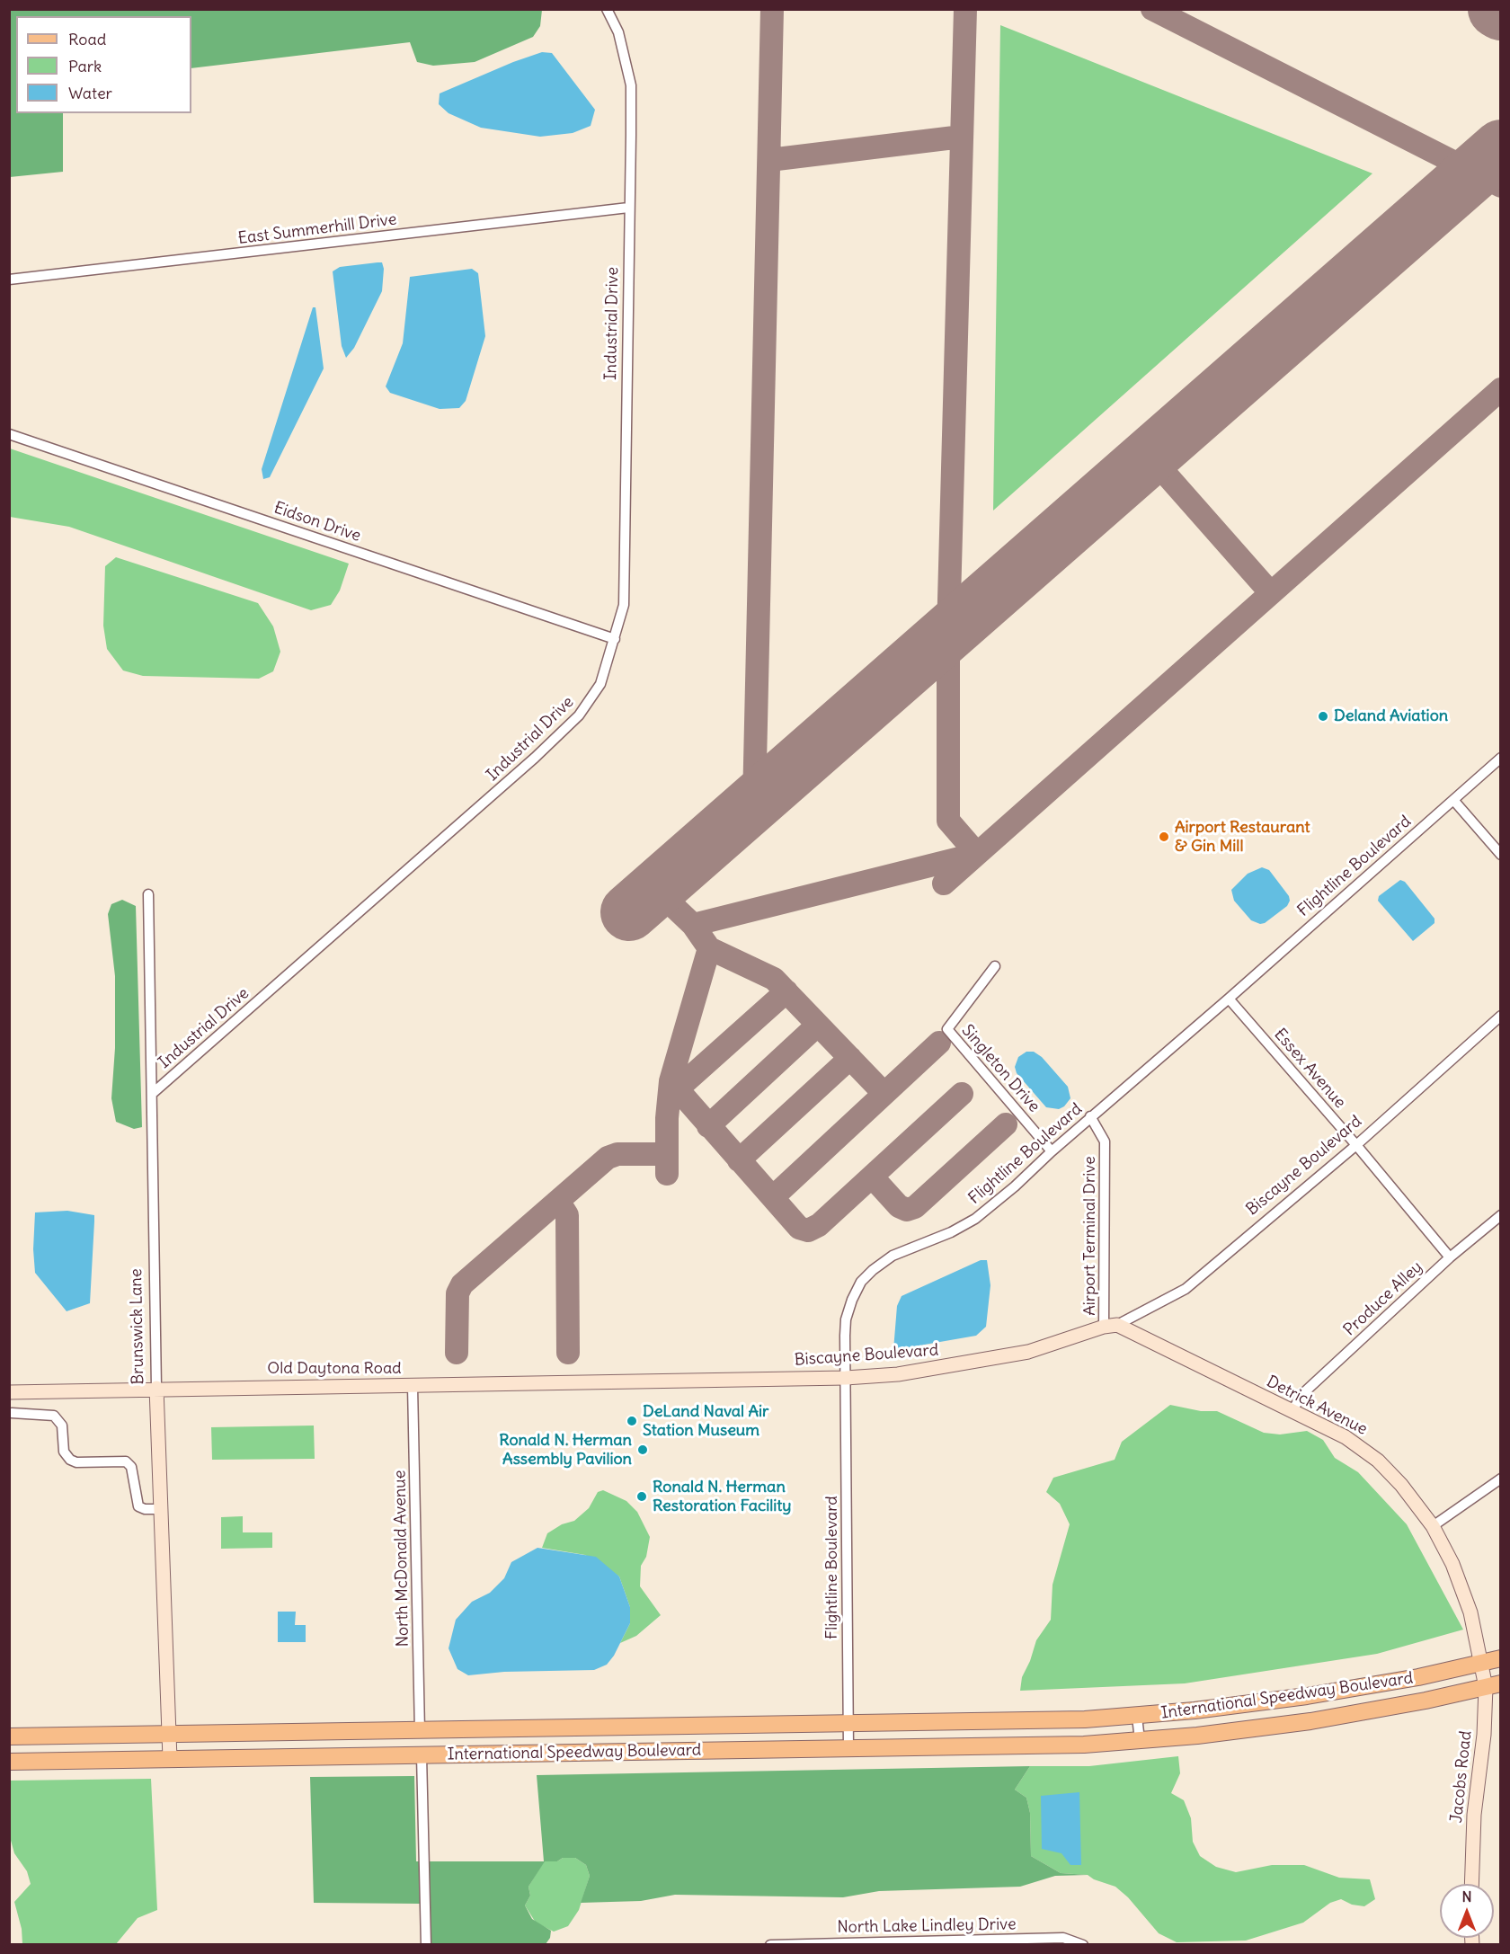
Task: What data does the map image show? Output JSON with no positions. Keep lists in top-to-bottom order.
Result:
{
  "streets": {
    "main road": ["International Speedway Boulevard"],
    "street": [
      "East Summerhill Drive",
      "Industrial Drive",
      "Eidson Drive",
      "Flightline Boulevard",
      "Singleton Drive",
      "Essex Avenue",
      "Biscayne Boulevard",
      "Airport Terminal Drive",
      "Produce Alley",
      "Brunswick Lane",
      "Old Daytona Road",
      "Detrick Avenue",
      "North McDonald Avenue",
      "Jacobs Road",
      "North Lake Lindley Drive"
    ]
  },
  "crossings": [
    ["East Summerhill Drive", "Industrial Drive"],
    ["Industrial Drive", "Eidson Drive"],
    ["Industrial Drive", "Brunswick Lane"],
    ["Flightline Boulevard", "Singleton Drive"],
    ["Flightline Boulevard", "Essex Avenue"],
    ["Flightline Boulevard", "Biscayne Boulevard"],
    ["Flightline Boulevard", "Airport Terminal Drive"],
    ["Flightline Boulevard", "International Speedway Boulevard"],
    ["Essex Avenue", "Biscayne Boulevard"],
    ["Essex Avenue", "Produce Alley"],
    ["Biscayne Boulevard", "Airport Terminal Drive"],
    ["Biscayne Boulevard", "Old Daytona Road"],
    ["Biscayne Boulevard", "Detrick Avenue"],
    ["Airport Terminal Drive", "Detrick Avenue"],
    ["Produce Alley", "Detrick Avenue"],
    ["Brunswick Lane", "Old Daytona Road"],
    ["Brunswick Lane", "International Speedway Boulevard"],
    ["Old Daytona Road", "North McDonald Avenue"],
    ["Detrick Avenue", "International Speedway Boulevard"],
    ["Detrick Avenue", "Jacobs Road"],
    ["North McDonald Avenue", "International Speedway Boulevard"],
    ["International Speedway Boulevard", "Jacobs Road"]
  ],
  "places": [
    "Deland Aviation",
    "Airport Restaurant & Gin Mill",
    "DeLand Naval Air Station Museum",
    "Ronald N. Herman Assembly Pavilion",
    "Ronald N. Herman Restoration Facility"
  ],
  "legend": ["Road", "Park", "Water"],
  "north": "top"
}
